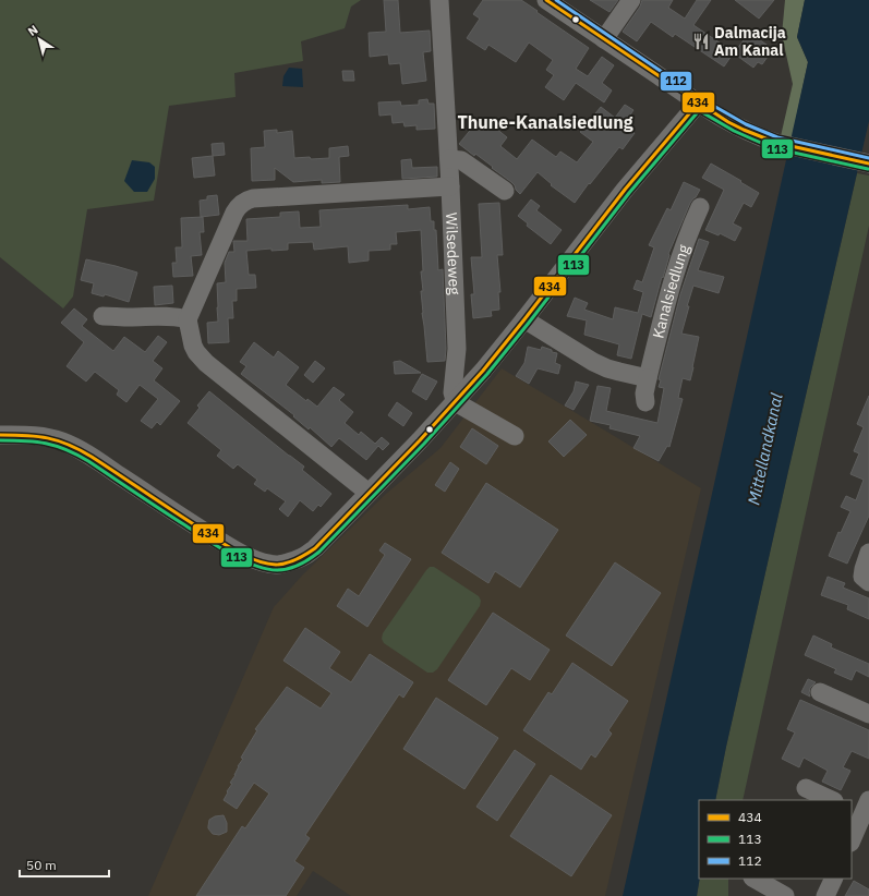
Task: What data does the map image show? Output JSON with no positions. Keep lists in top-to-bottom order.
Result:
{
  "streets": {
    "street": ["Wilsedeweg", "Kanalsiedlung"]
  },
  "districts": ["Thune-Kanalsiedlung"],
  "water": ["Mittellandkanal"],
  "places": {
    "restaurant": ["Dalmacija Am Kanal"]
  },
  "lines": ["transit line 434", "transit line 112", "transit line 113"],
  "legend": ["434", "113", "112"],
  "scale_bar": "50 m",
  "north": "top left"
}
